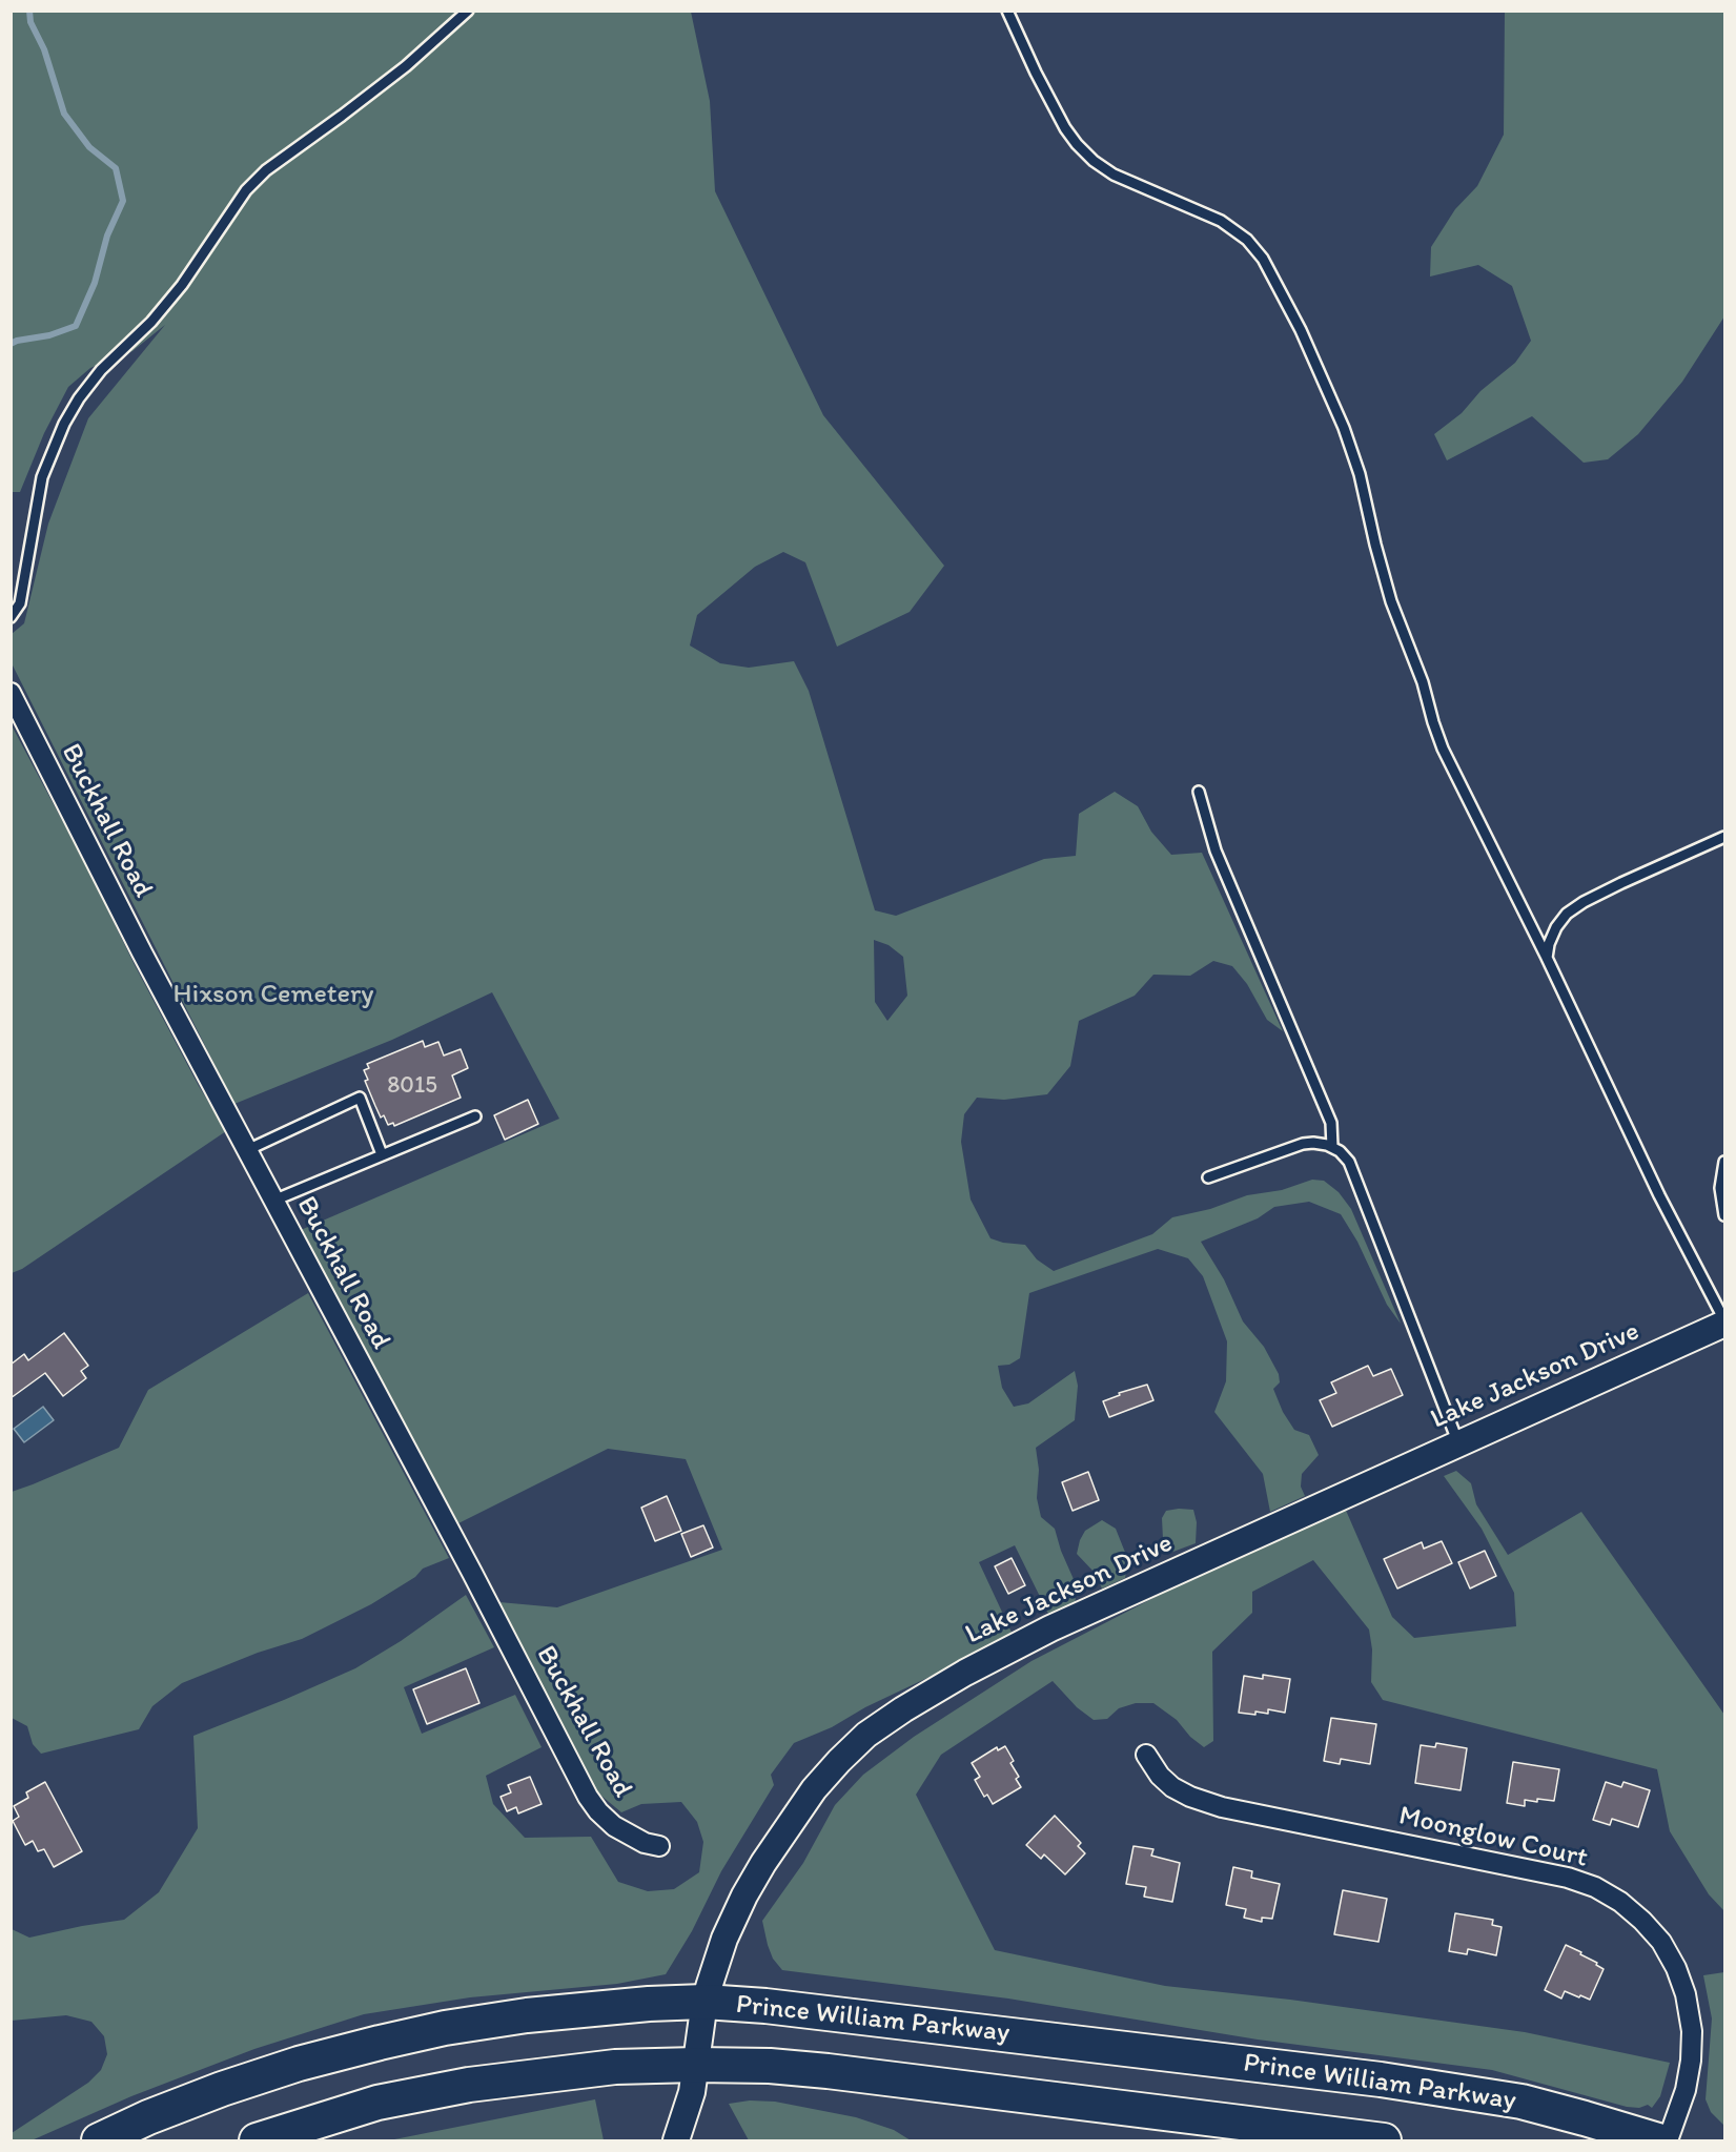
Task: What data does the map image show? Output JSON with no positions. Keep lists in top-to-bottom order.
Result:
{
  "streets": {
    "highway": ["Prince William Parkway"],
    "street": ["Buckhall Road", "Lake Jackson Drive", "Moonglow Court"]
  },
  "crossings": [
    ["Lake Jackson Drive", "Prince William Parkway"]
  ],
  "parks": ["Hixson Cemetery"],
  "house_numbers": ["8015"]
}
